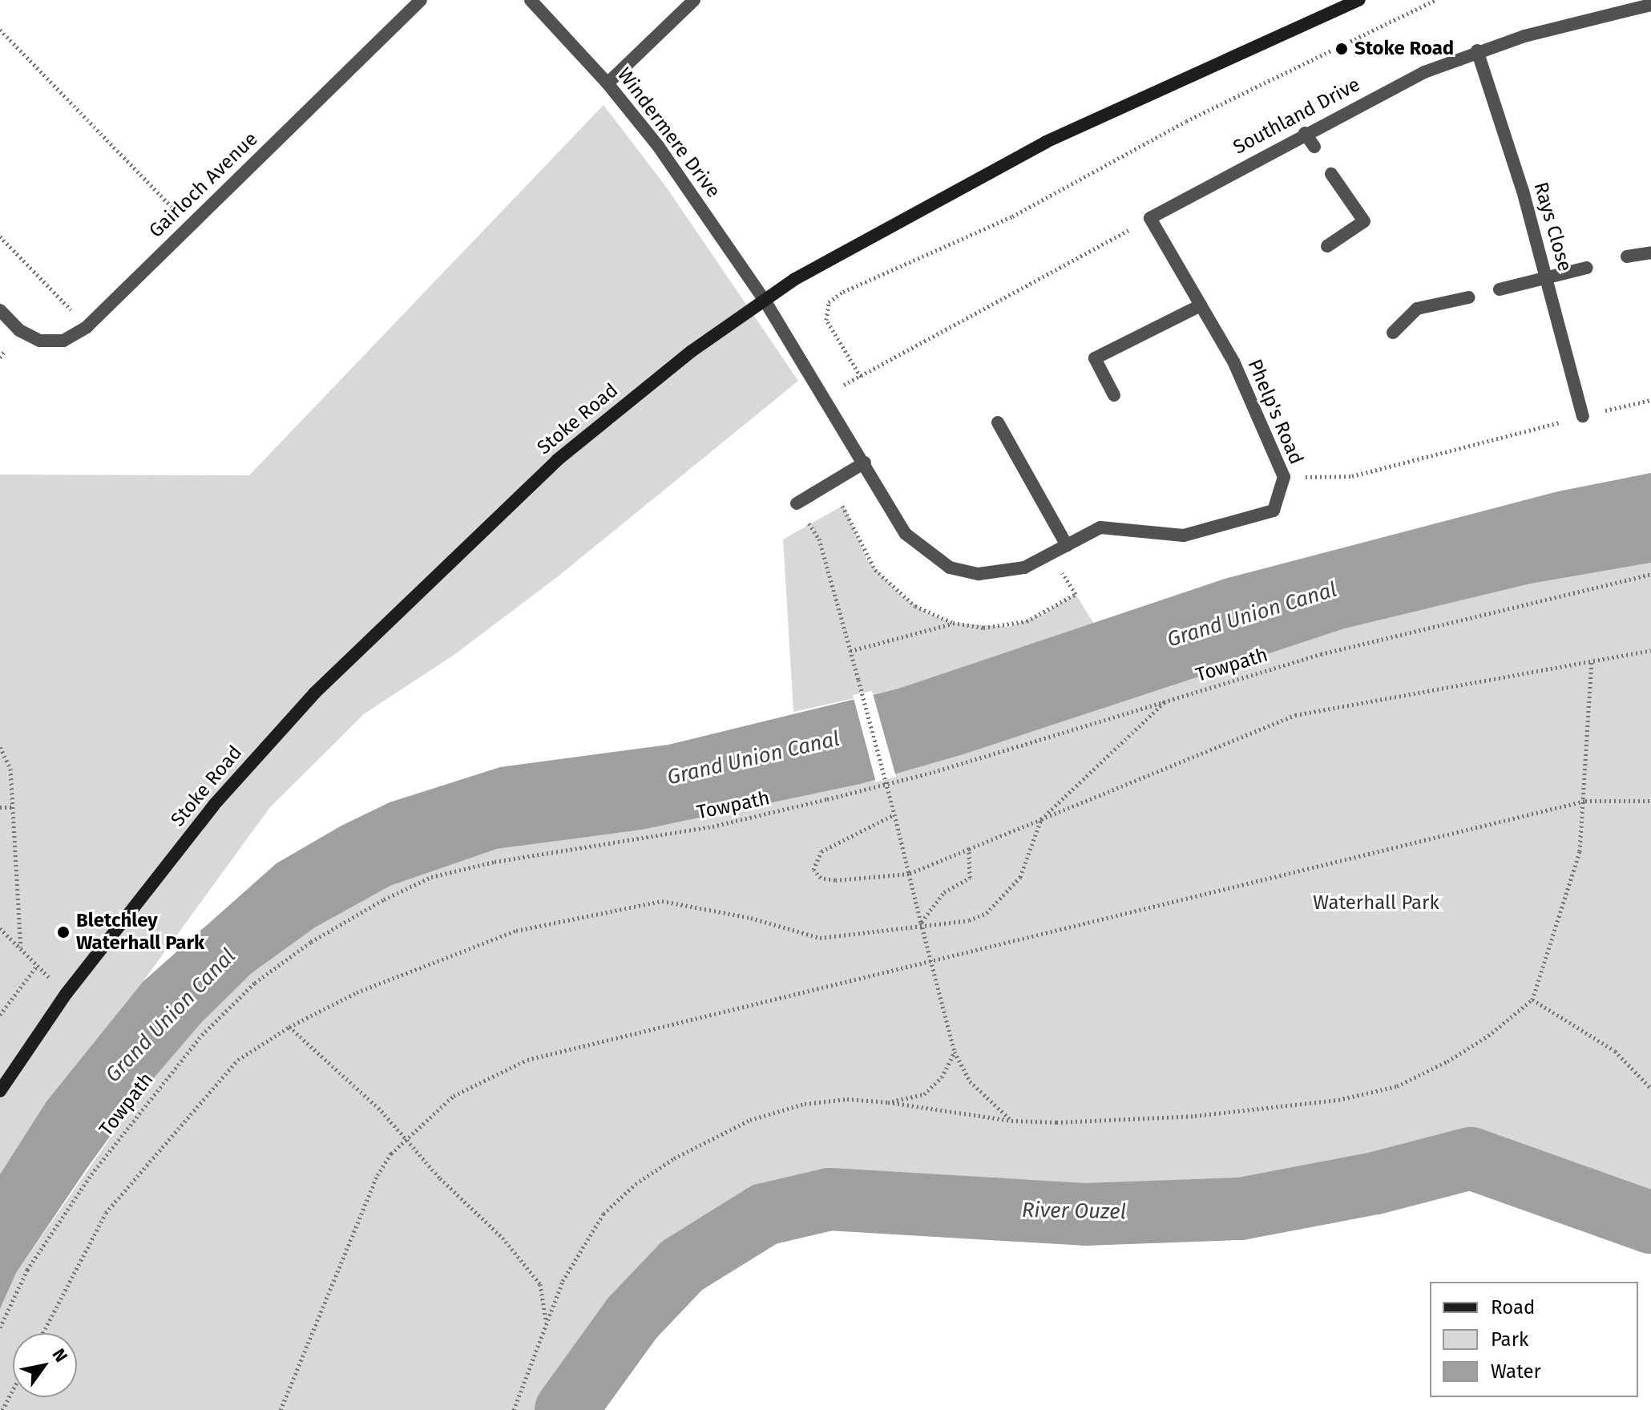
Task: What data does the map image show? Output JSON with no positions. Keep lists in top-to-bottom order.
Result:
{
  "streets": {
    "street": [
      "Southland Drive",
      "Windermere Drive",
      "Gairloch Avenue",
      "Rays Close",
      "Phelp's Road",
      "Stoke Road"
    ],
    "path": ["Towpath"]
  },
  "crossings": [
    ["Southland Drive", "Rays Close"],
    ["Southland Drive", "Phelp's Road"],
    ["Windermere Drive", "Phelp's Road"],
    ["Windermere Drive", "Stoke Road"],
    ["Phelp's Road", "Stoke Road"]
  ],
  "water": ["Grand Union Canal", "River Ouzel"],
  "parks": ["Waterhall Park"],
  "places": ["Stoke Road", "Bletchley Waterhall Park"],
  "legend": ["Road", "Park", "Water"],
  "north": "top right"
}
